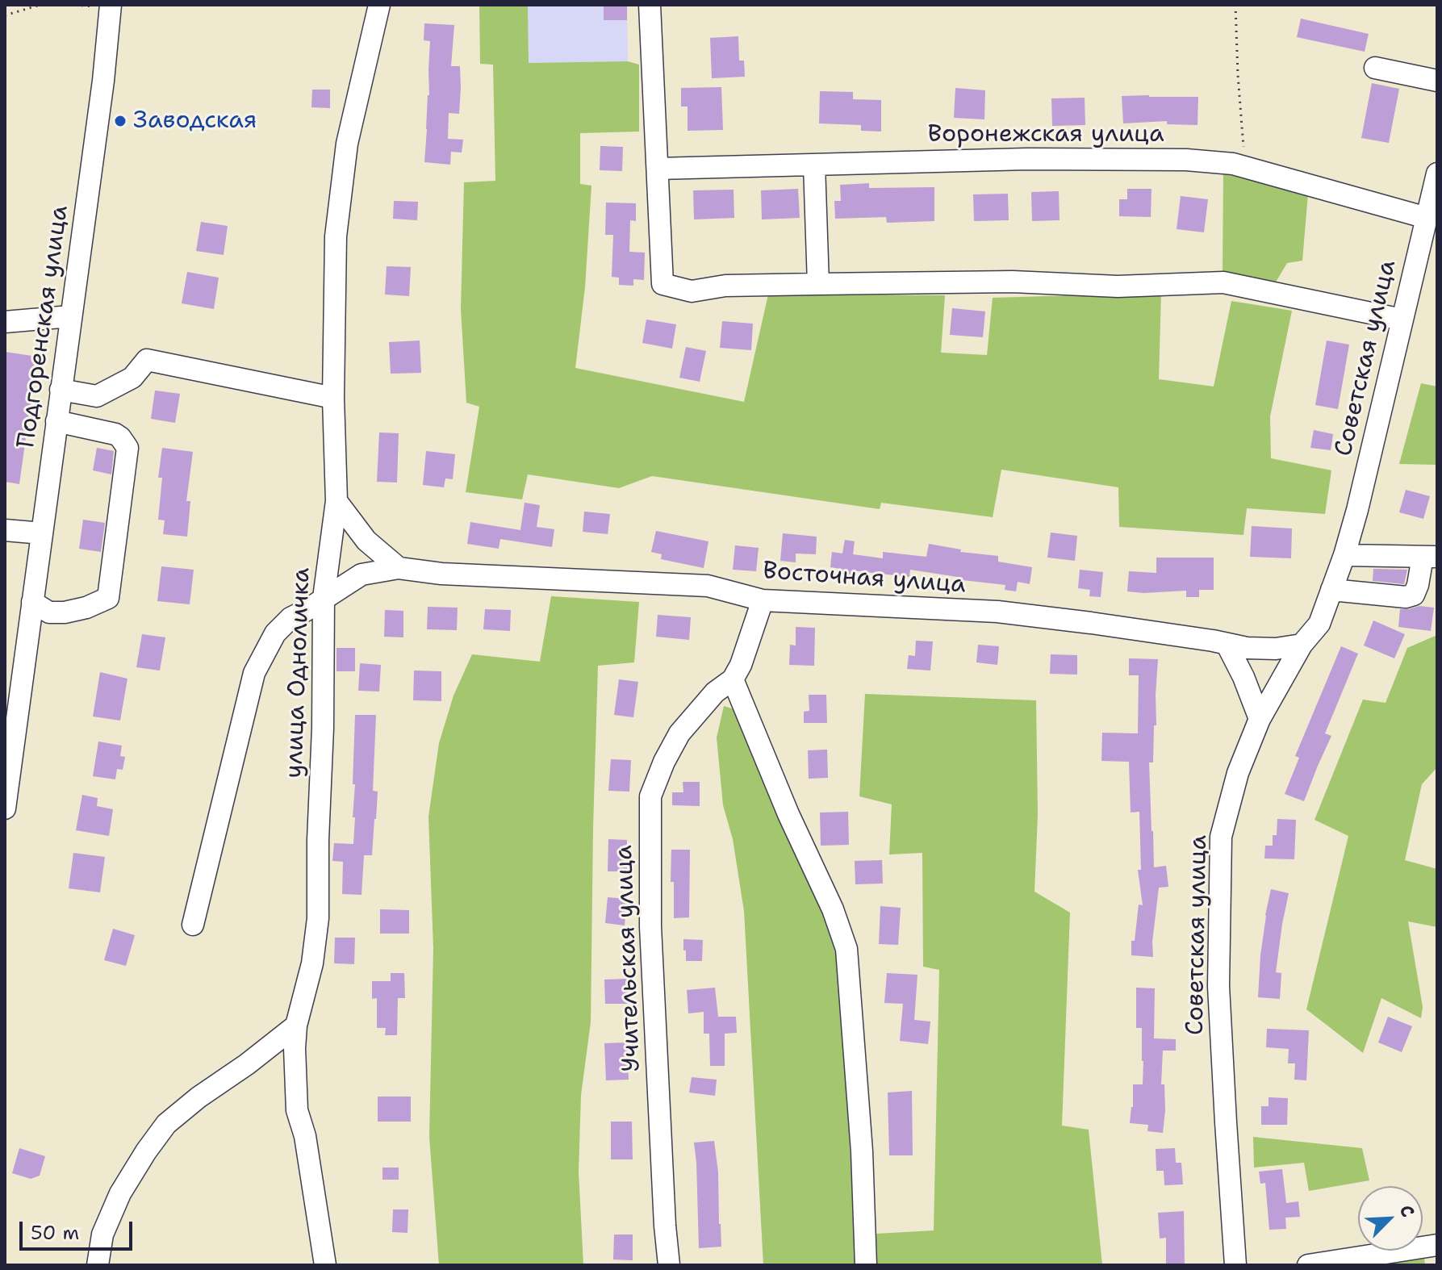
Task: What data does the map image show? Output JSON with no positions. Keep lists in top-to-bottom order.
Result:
{
  "streets": {
    "street": [
      "Воронежская улица",
      "Подгоренская улица",
      "Советская улица",
      "Восточная улица",
      "улица Одноличка",
      "Учительская улица"
    ]
  },
  "crossings": [
    ["Воронежская улица", "Советская улица"],
    ["Советская улица", "Восточная улица"],
    ["Восточная улица", "улица Одноличка"],
    ["Восточная улица", "Учительская улица"]
  ],
  "places": ["Заводская"],
  "scale_bar": "50 m",
  "north": "top right"
}
